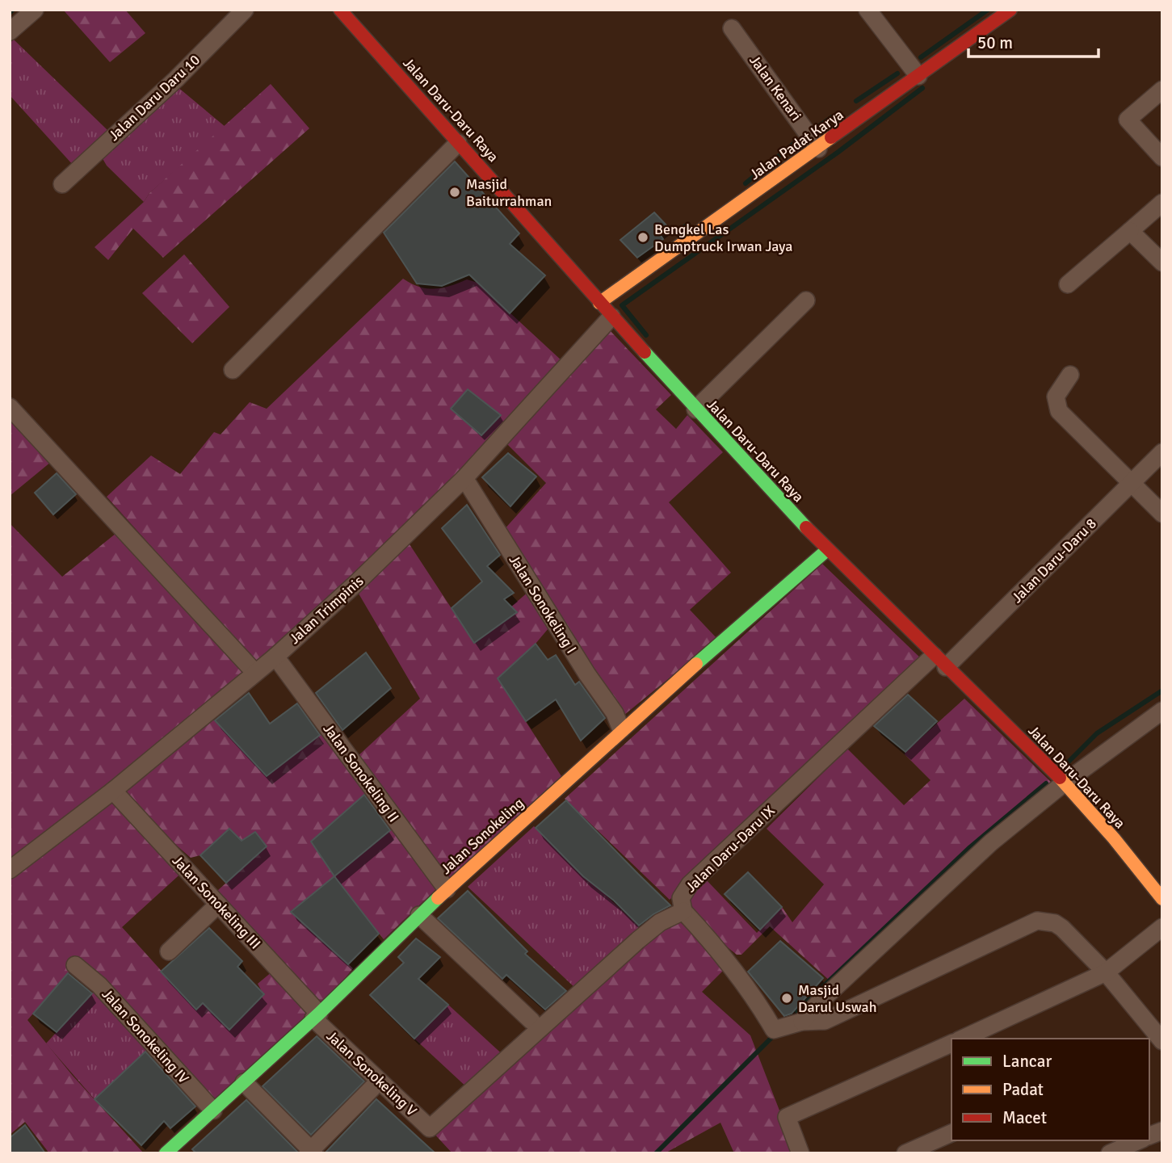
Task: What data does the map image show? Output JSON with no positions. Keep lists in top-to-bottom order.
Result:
{
  "streets": {
    "street": [
      "Jalan Kenari",
      "Jalan Daru Daru 10",
      "Jalan Daru-Daru Raya",
      "Jalan Padat Karya",
      "Jalan Daru-Daru 8",
      "Jalan Sonokeling I",
      "Jalan Trimpinis",
      "Jalan Sonokeling II",
      "Jalan Sonokeling",
      "Jalan Daru-Daru IX",
      "Jalan Sonokeling III",
      "Jalan Sonokeling IV",
      "Jalan Sonokeling V"
    ]
  },
  "crossings": [
    ["Jalan Kenari", "Jalan Padat Karya"],
    ["Jalan Daru-Daru Raya", "Jalan Padat Karya"],
    ["Jalan Daru-Daru Raya", "Jalan Daru-Daru 8"],
    ["Jalan Daru-Daru Raya", "Jalan Trimpinis"],
    ["Jalan Daru-Daru Raya", "Jalan Sonokeling"],
    ["Jalan Daru-Daru Raya", "Jalan Daru-Daru IX"],
    ["Jalan Daru-Daru 8", "Jalan Daru-Daru IX"],
    ["Jalan Sonokeling I", "Jalan Trimpinis"],
    ["Jalan Sonokeling I", "Jalan Sonokeling"],
    ["Jalan Trimpinis", "Jalan Sonokeling II"],
    ["Jalan Trimpinis", "Jalan Sonokeling III"],
    ["Jalan Sonokeling II", "Jalan Sonokeling"],
    ["Jalan Sonokeling", "Jalan Sonokeling III"],
    ["Jalan Sonokeling", "Jalan Sonokeling IV"],
    ["Jalan Sonokeling", "Jalan Sonokeling V"],
    ["Jalan Daru-Daru IX", "Jalan Sonokeling V"],
    ["Jalan Sonokeling III", "Jalan Sonokeling V"]
  ],
  "places": ["Masjid Baiturrahman", "Bengkel Las Dumptruck Irwan Jaya", "Masjid Darul Uswah"],
  "legend": ["Lancar", "Padat", "Macet"],
  "scale_bar": "50 m"
}
